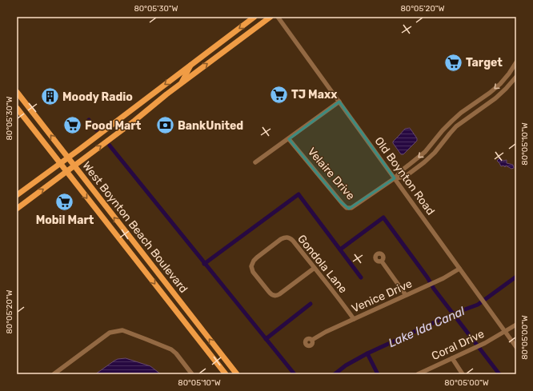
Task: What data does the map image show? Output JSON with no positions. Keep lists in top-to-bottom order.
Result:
{
  "streets": {
    "main road": ["West Boynton Beach Boulevard"],
    "street": [
      "Velaire Drive",
      "Old Boynton Road",
      "Gondola Lane",
      "Venice Drive",
      "Coral Drive"
    ]
  },
  "crossings": [
    ["Velaire Drive", "Old Boynton Road"],
    ["Old Boynton Road", "Venice Drive"],
    ["Old Boynton Road", "Coral Drive"],
    ["Gondola Lane", "Venice Drive"]
  ],
  "water": ["Lake Ida Canal"],
  "places": {
    "supermarket": [
      "Target",
      "TJ Maxx",
      "Food Mart",
      "Mobil Mart"
    ],
    "building": ["Moody Radio"],
    "bank": ["BankUnited"]
  },
  "coordinates": [
    "80°05'30\"W",
    "80°05'20\"W",
    "80°05'10\"W",
    "80°05'00\"W"
  ]
}
